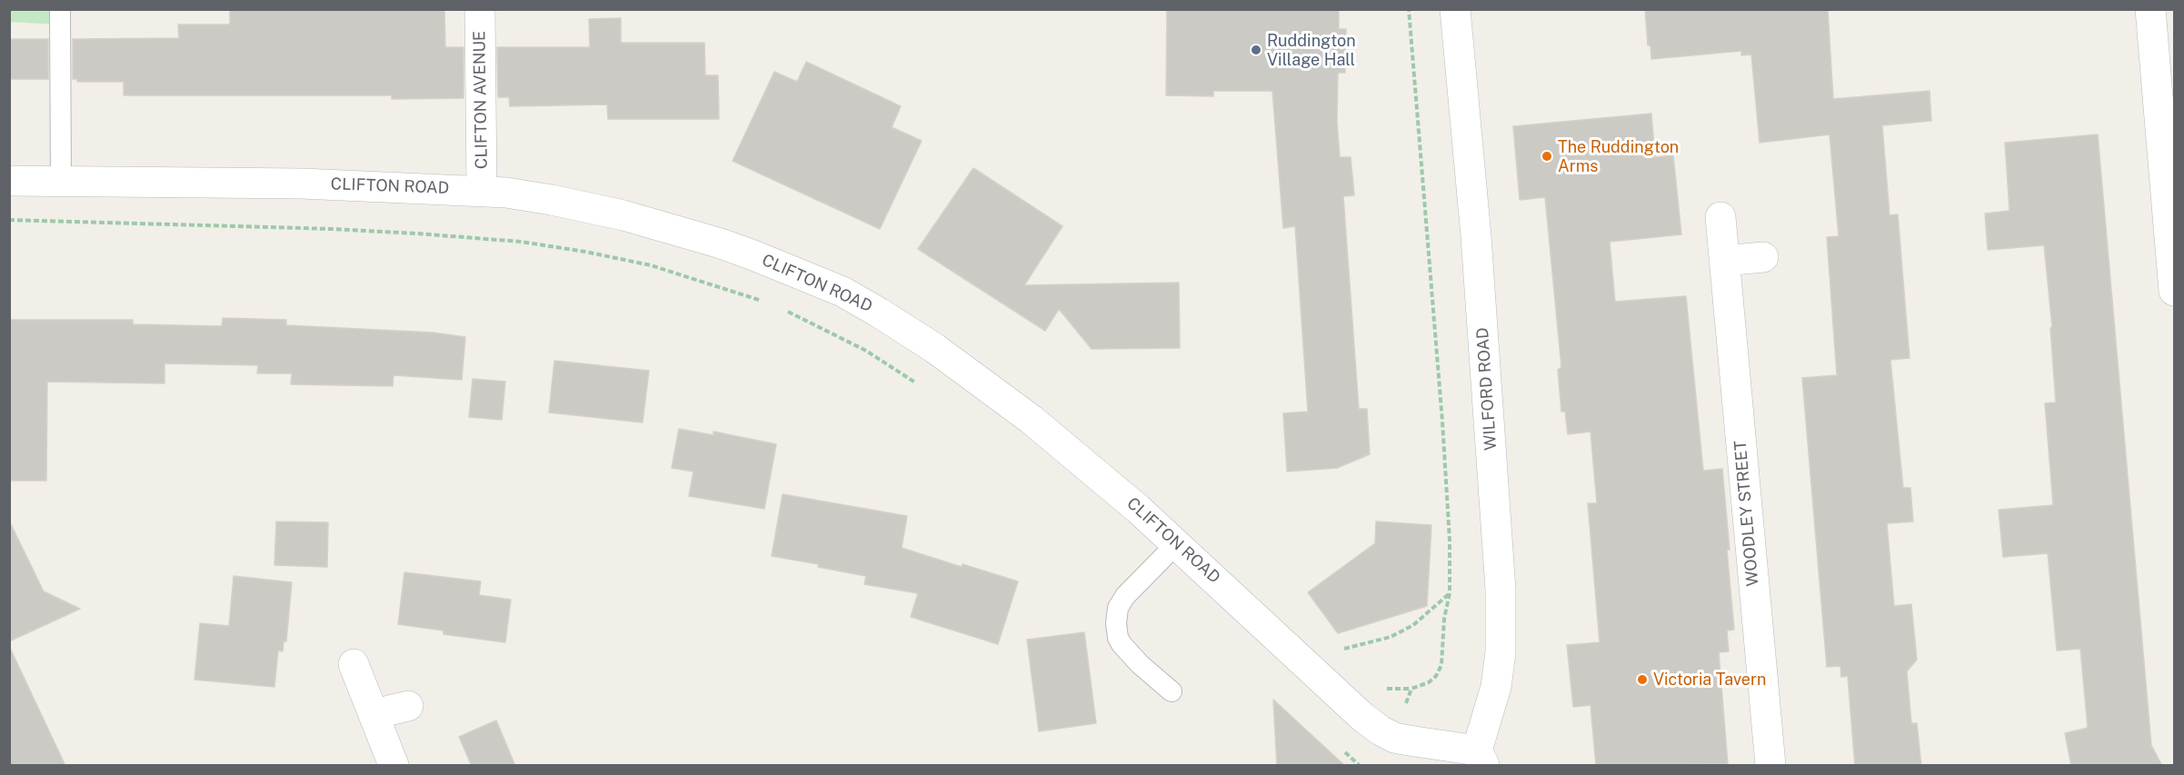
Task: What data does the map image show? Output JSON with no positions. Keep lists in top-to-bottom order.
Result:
{
  "streets": {
    "street": [
      "CLIFTON AVENUE",
      "CLIFTON ROAD",
      "WILFORD ROAD",
      "WOODLEY STREET"
    ]
  },
  "crossings": [
    ["CLIFTON AVENUE", "CLIFTON ROAD"],
    ["CLIFTON ROAD", "WILFORD ROAD"]
  ],
  "places": ["Ruddington Village Hall", "The Ruddington Arms", "Victoria Tavern"]
}
